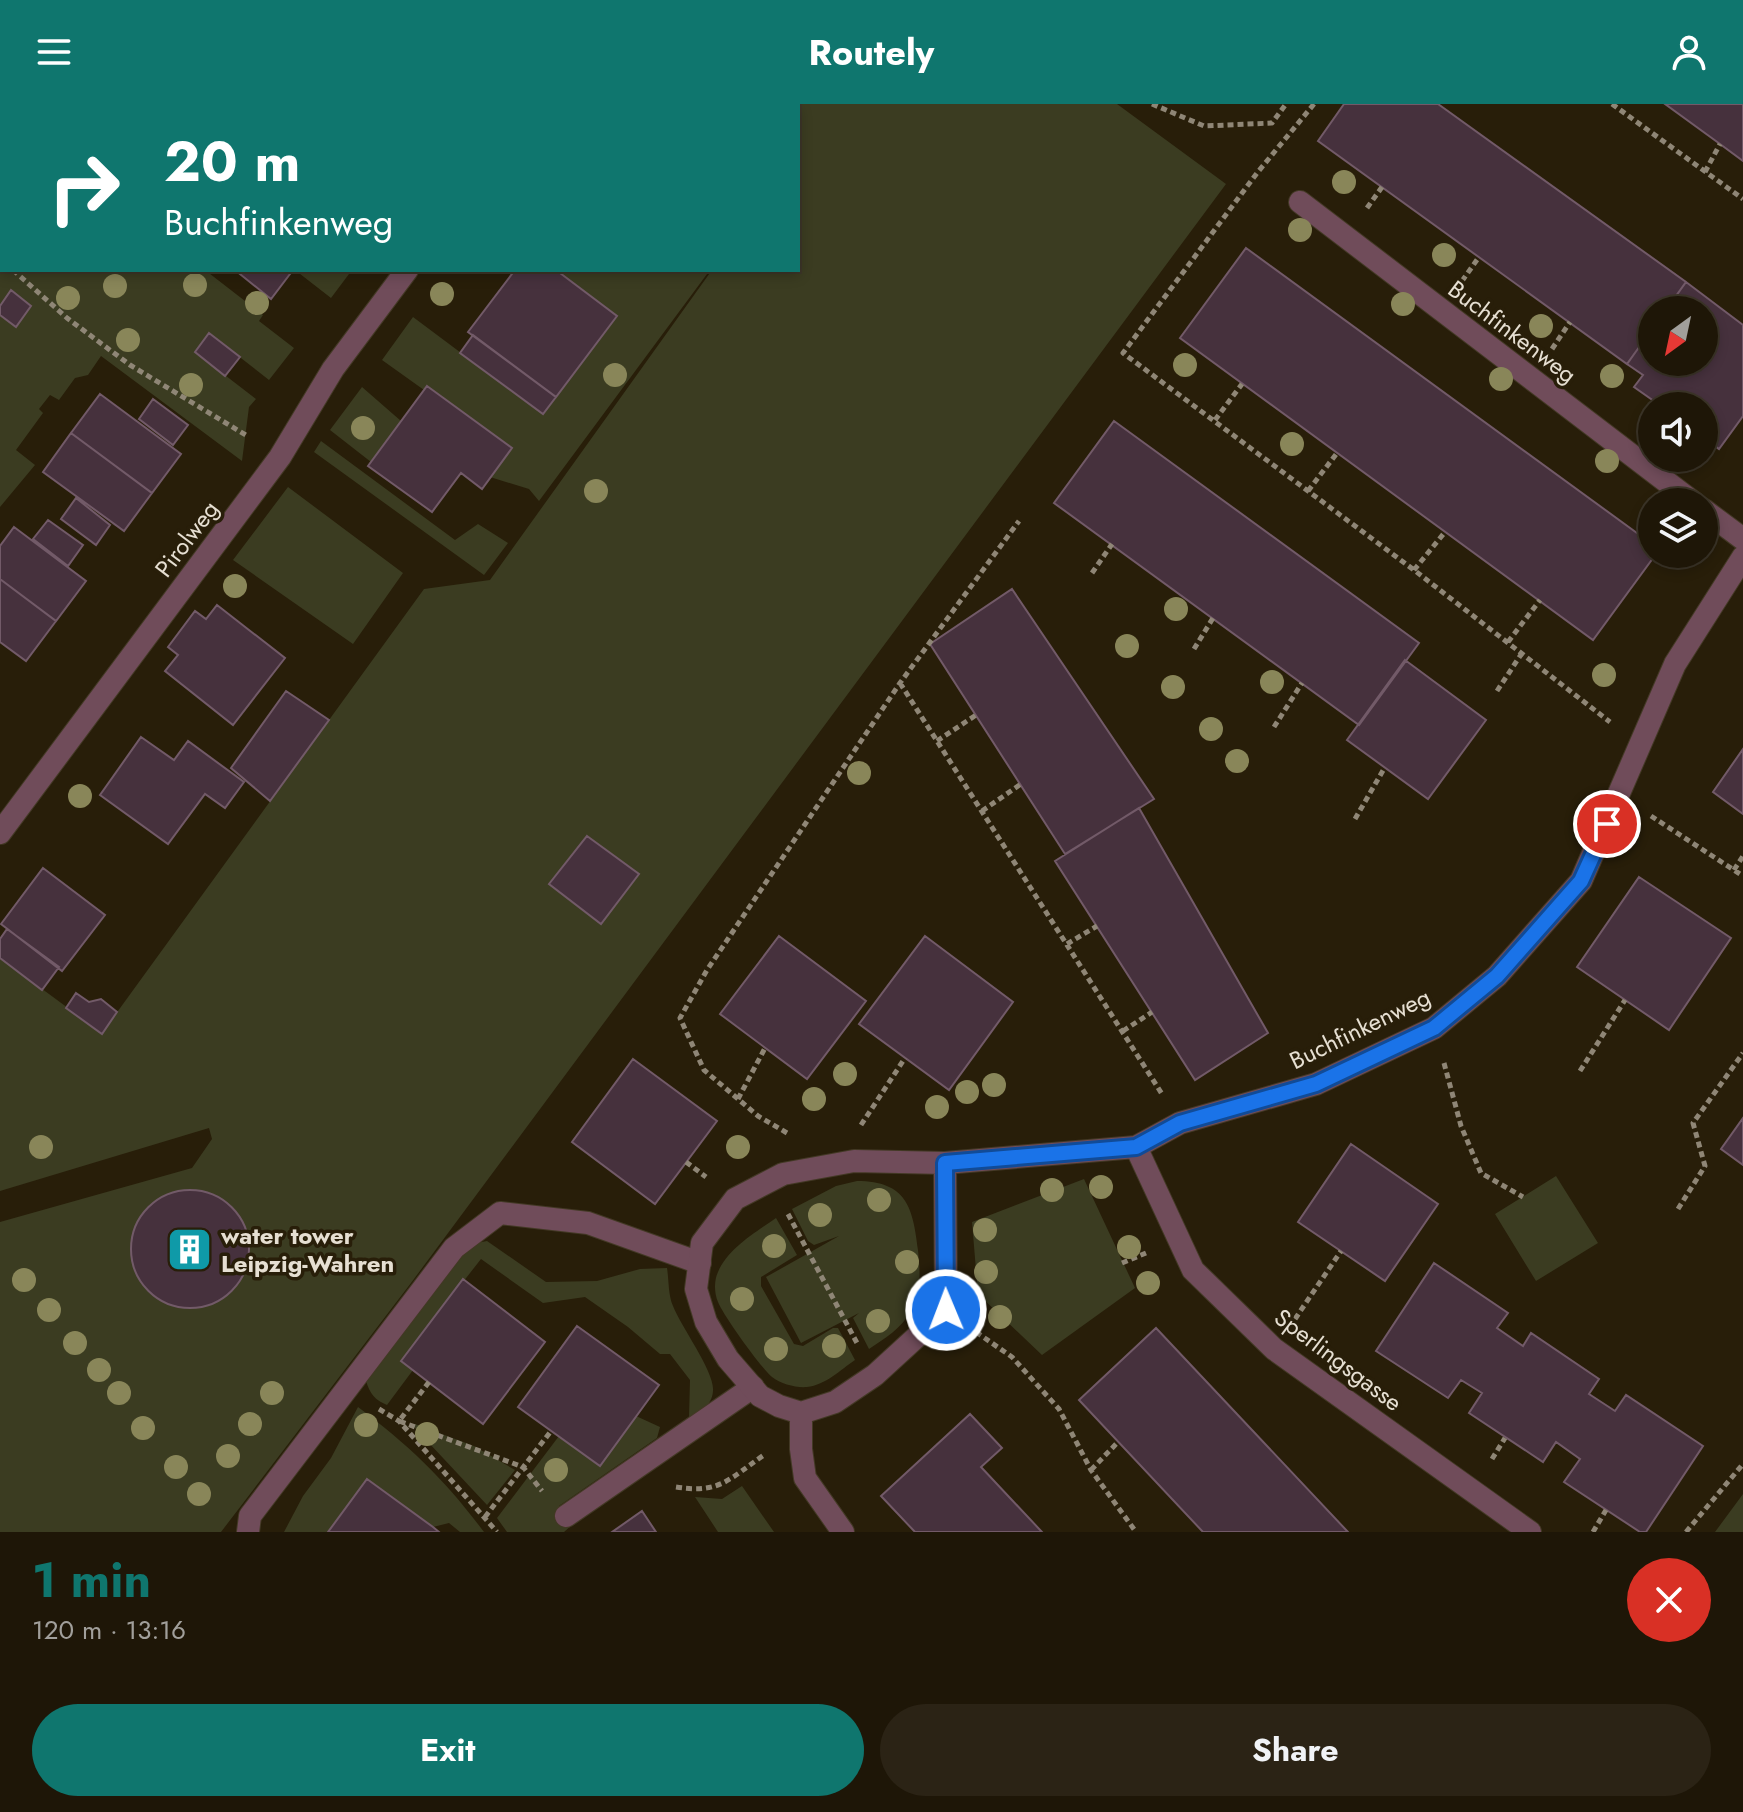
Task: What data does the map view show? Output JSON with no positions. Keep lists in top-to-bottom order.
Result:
{
  "streets": {
    "street": ["Buchfinkenweg", "Pirolweg", "Sperlingsgasse"]
  },
  "crossings": [
    ["Buchfinkenweg", "Sperlingsgasse"]
  ],
  "places": {
    "building": ["water tower Leipzig-Wahren"]
  },
  "north": "bottom left",
  "page": {
    "header": "Routely",
    "turn": ["20 m", "Buchfinkenweg"],
    "heading": ["1 min", "120 m · 13:16"],
    "buttons": ["Exit", "Share"]
  }
}
